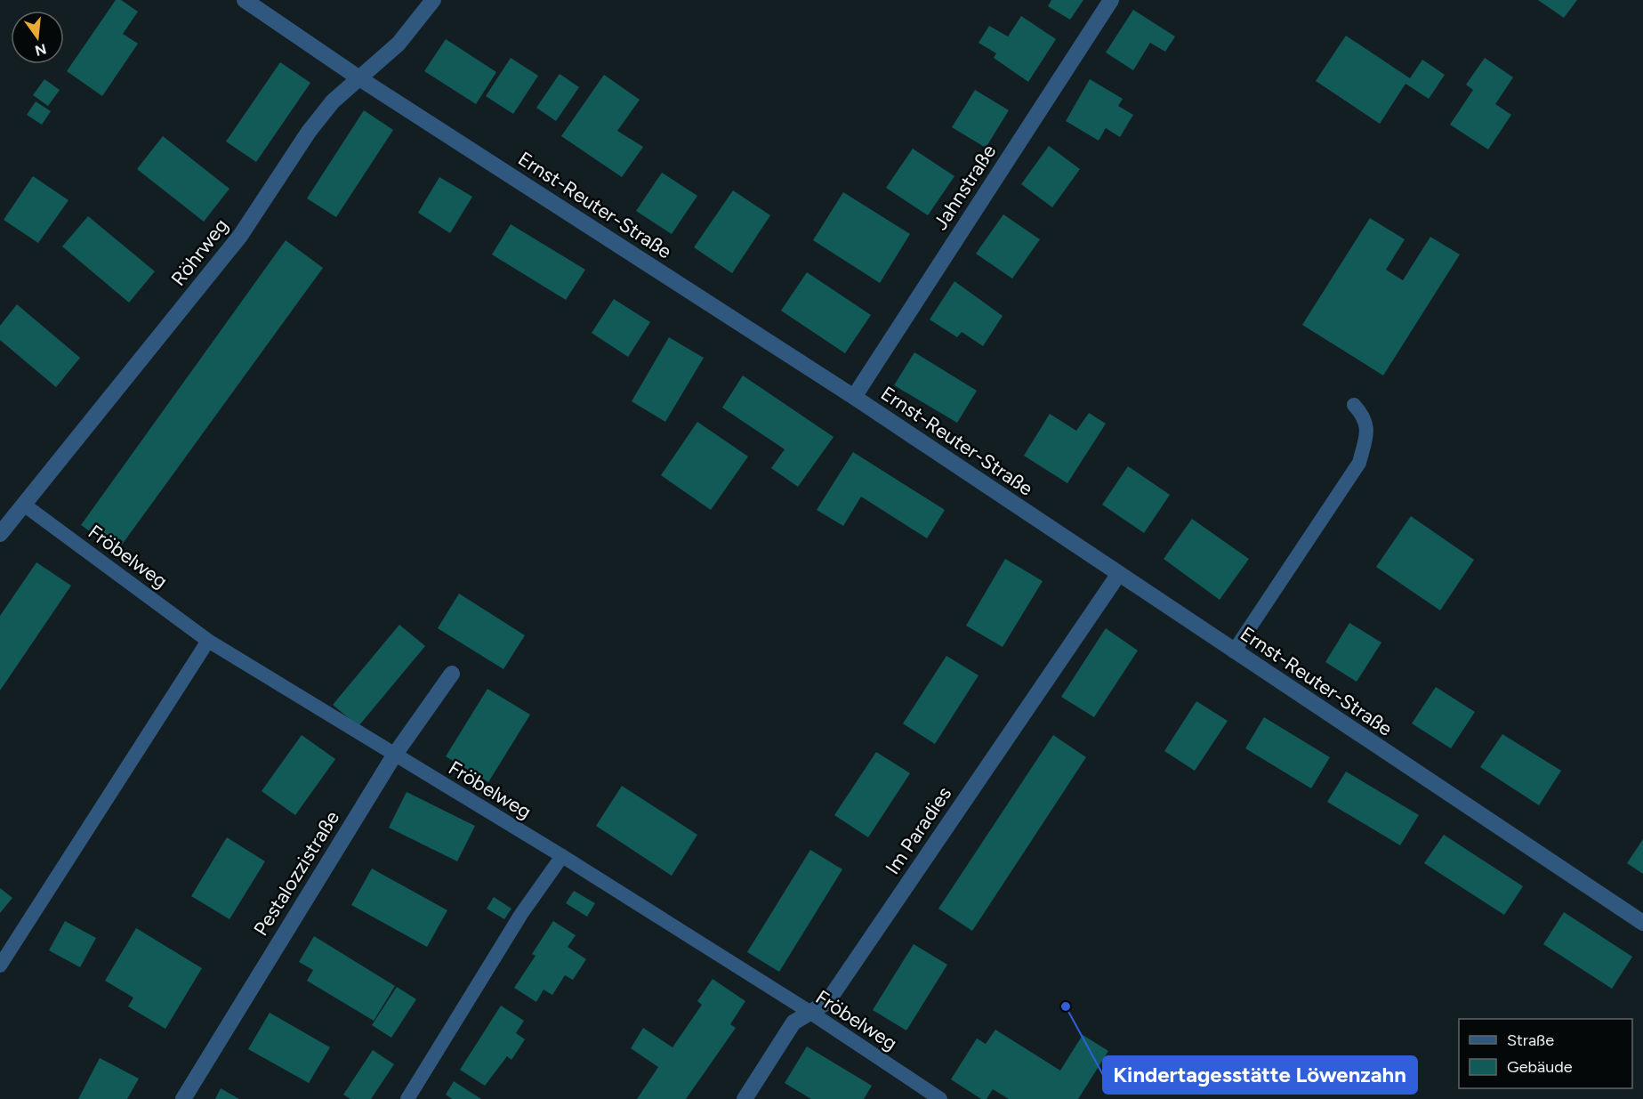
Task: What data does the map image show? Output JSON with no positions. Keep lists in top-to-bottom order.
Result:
{
  "streets": {
    "street": [
      "Jahnstraße",
      "Ernst-Reuter-Straße",
      "Röhrweg",
      "Im Paradies",
      "Pestalozzistraße"
    ],
    "lane": ["Fröbelweg"]
  },
  "crossings": [
    ["Jahnstraße", "Ernst-Reuter-Straße"],
    ["Ernst-Reuter-Straße", "Röhrweg"],
    ["Ernst-Reuter-Straße", "Im Paradies"],
    ["Röhrweg", "Fröbelweg"],
    ["Fröbelweg", "Im Paradies"],
    ["Fröbelweg", "Pestalozzistraße"]
  ],
  "places": ["Kindertagesstätte Löwenzahn"],
  "legend": ["Straße", "Gebäude"],
  "north": "bottom"
}
